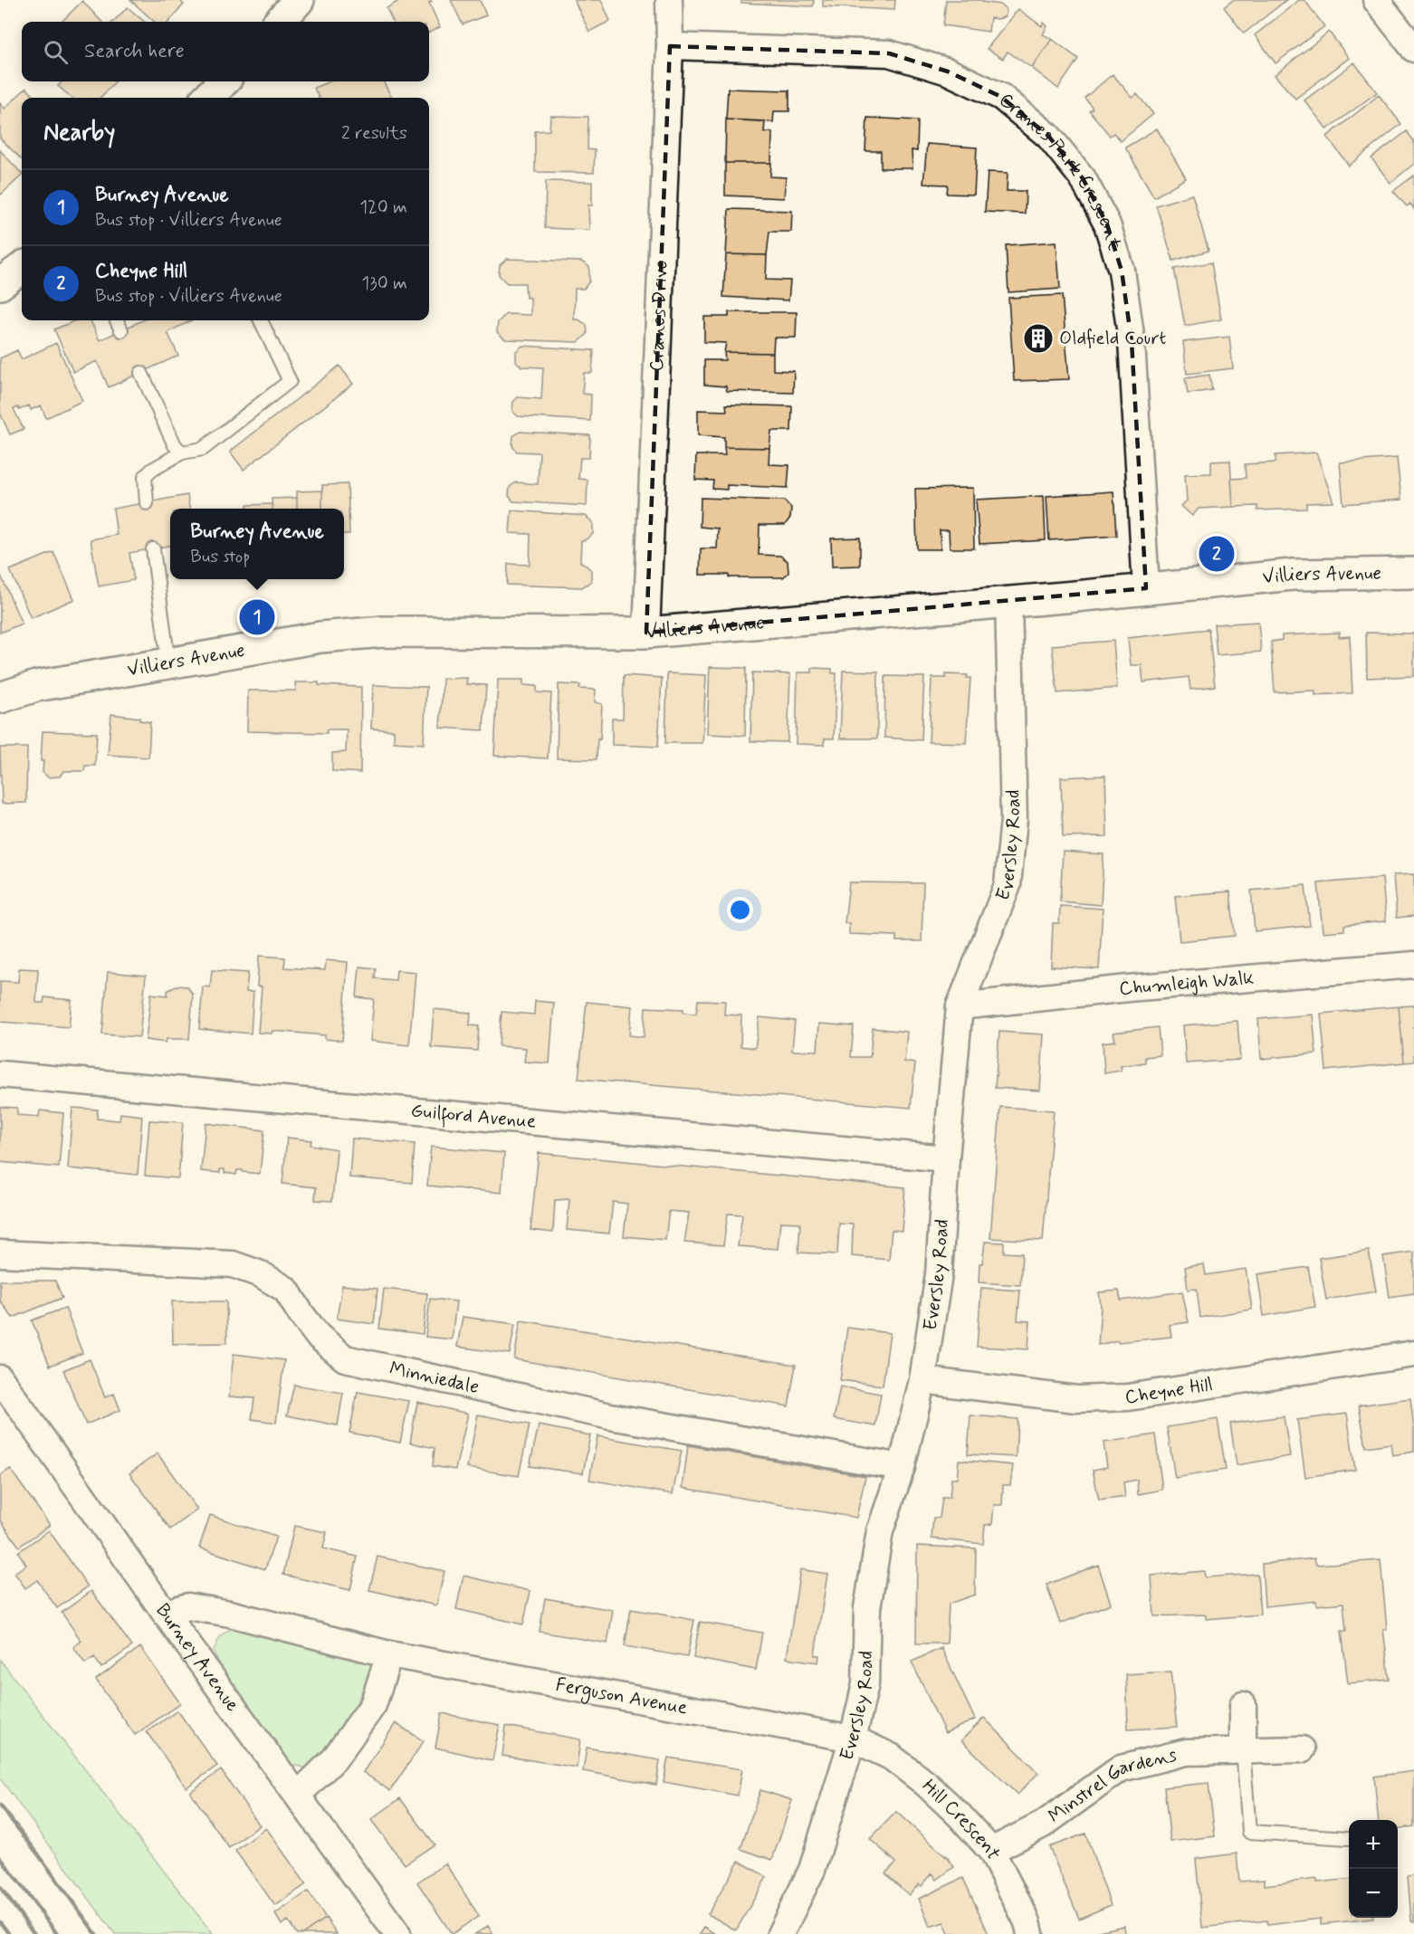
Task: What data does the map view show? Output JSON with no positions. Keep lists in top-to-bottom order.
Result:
{
  "streets": {
    "street": [
      "Cranes Park Crescent",
      "Cranes Drive",
      "Villiers Avenue",
      "Eversley Road",
      "Chumleigh Walk",
      "Guilford Avenue",
      "Minniedale",
      "Cheyne Hill",
      "Burney Avenue",
      "Ferguson Avenue",
      "Minstrel Gardens",
      "Hill Crescent"
    ]
  },
  "crossings": [
    ["Cranes Park Crescent", "Cranes Drive"],
    ["Cranes Park Crescent", "Villiers Avenue"],
    ["Cranes Drive", "Villiers Avenue"],
    ["Villiers Avenue", "Eversley Road"],
    ["Eversley Road", "Chumleigh Walk"],
    ["Eversley Road", "Guilford Avenue"],
    ["Eversley Road", "Minniedale"],
    ["Eversley Road", "Cheyne Hill"],
    ["Eversley Road", "Ferguson Avenue"],
    ["Eversley Road", "Hill Crescent"],
    ["Burney Avenue", "Ferguson Avenue"],
    ["Ferguson Avenue", "Hill Crescent"],
    ["Minstrel Gardens", "Hill Crescent"]
  ],
  "places": {
    "building": ["Oldfield Court"]
  },
  "page": {
    "search": "Search here",
    "heading": ["Nearby", "2 results"],
    "list": [
      {
        "mark": "1",
        "name": "Burney Avenue",
        "note": "Bus stop · Villiers Avenue",
        "value": "120 m"
      },
      {
        "mark": "2",
        "name": "Cheyne Hill",
        "note": "Bus stop · Villiers Avenue",
        "value": "130 m"
      }
    ],
    "popup": ["Burney Avenue", "Bus stop"],
    "pins": ["2", "1"],
    "map_buttons": ["+", "−"]
  }
}
